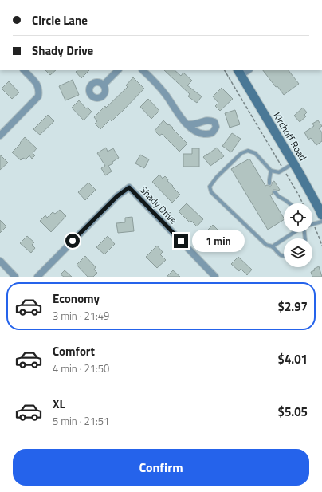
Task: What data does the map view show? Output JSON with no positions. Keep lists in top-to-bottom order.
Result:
{
  "streets": {
    "main road": ["Kirchoff Road"],
    "street": ["Shady Drive"]
  },
  "page": {
    "banner": ["Circle Lane", "Shady Drive"],
    "bubble": "1 min",
    "list": [
      {
        "name": "Economy",
        "note": "3 min · 21:49",
        "value": "$2.97"
      },
      {
        "name": "Comfort",
        "note": "4 min · 21:50",
        "value": "$4.01"
      },
      {
        "name": "XL",
        "note": "5 min · 21:51",
        "value": "$5.05"
      }
    ],
    "buttons": "Confirm"
  }
}
